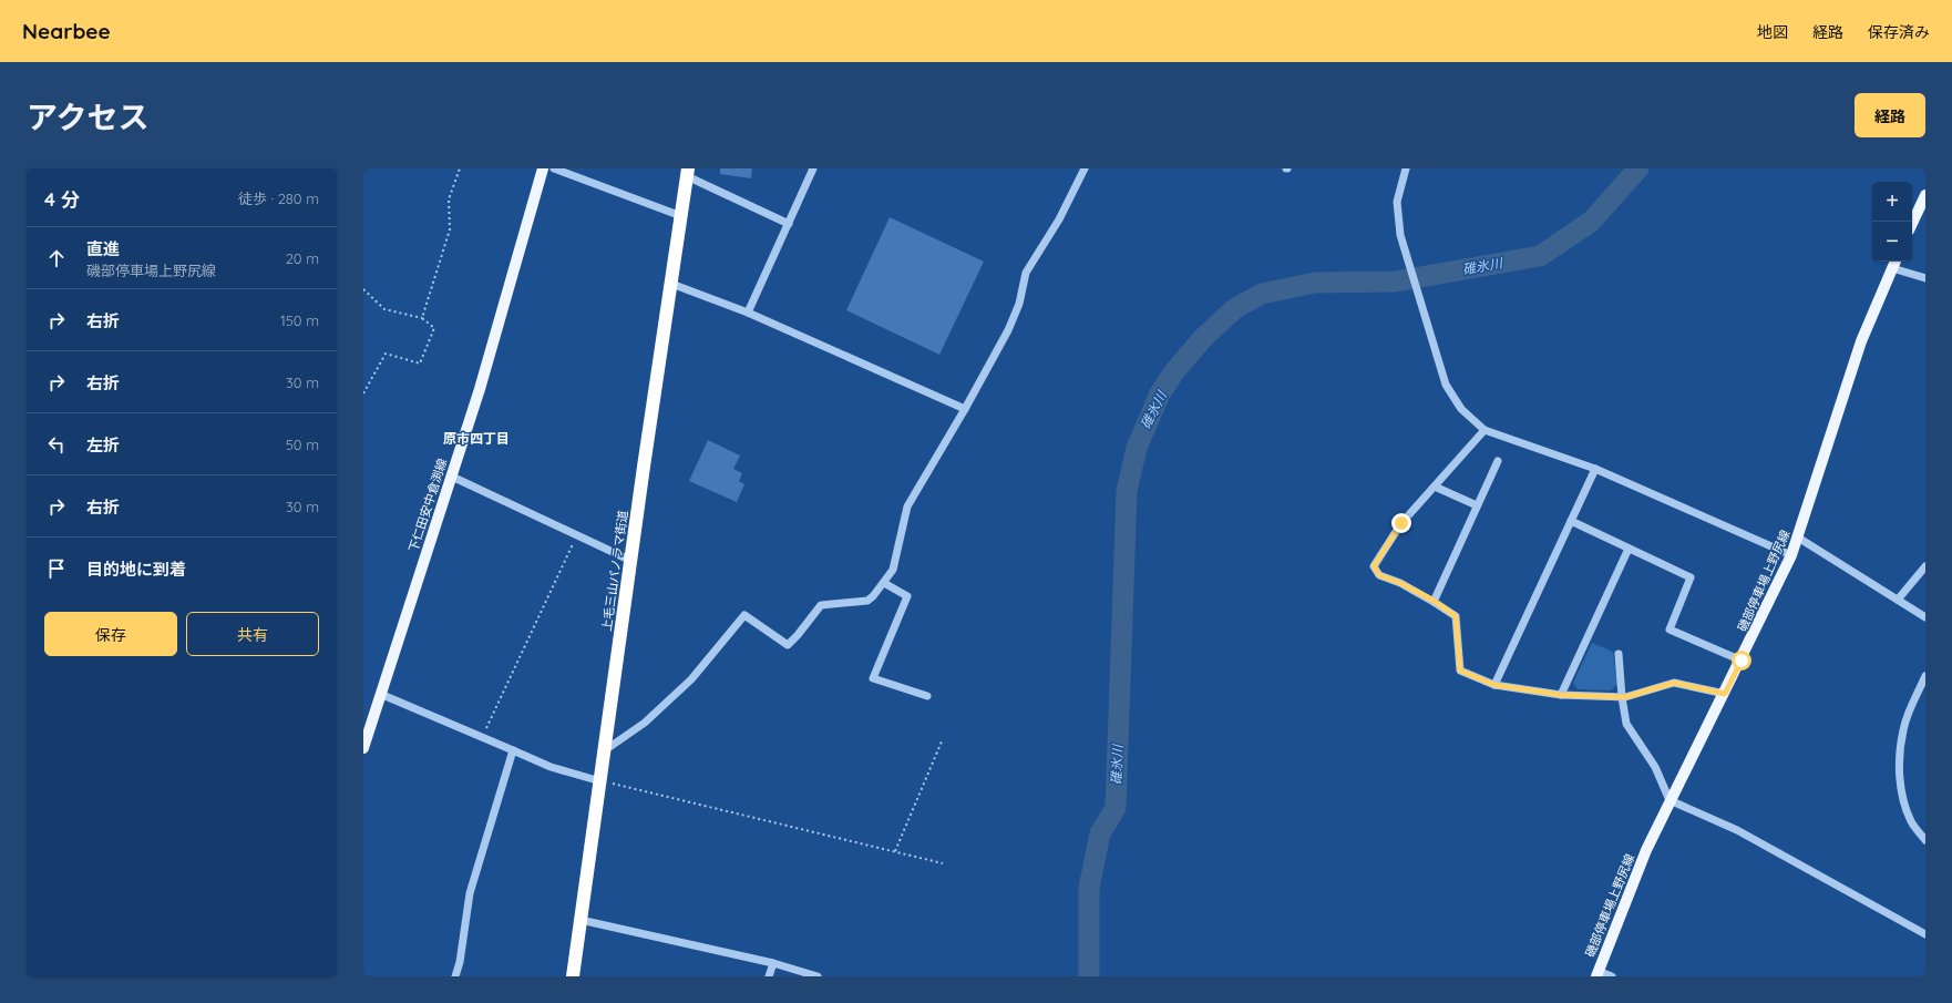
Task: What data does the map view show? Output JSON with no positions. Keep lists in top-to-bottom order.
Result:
{
  "streets": {
    "highway": ["上毛三山パノラマ街道"],
    "main road": ["下仁田安中倉渕線", "磯部停車場上野尻線"]
  },
  "districts": ["原市四丁目"],
  "water": ["碓氷川"],
  "page": {
    "header": "Nearbee",
    "nav": ["地図", "経路", "保存済み"],
    "title": "アクセス",
    "buttons": [
      "経路",
      ["保存", "共有"]
    ],
    "heading": ["4 分", "徒歩 · 280 m"],
    "map_buttons": ["+", "−"],
    "list": [
      ["直進", "磯部停車場上野尻線", "20 m"],
      ["右折", "150 m"],
      ["右折", "30 m"],
      ["左折", "50 m"],
      ["右折", "30 m"],
      "目的地に到着"
    ]
  }
}
